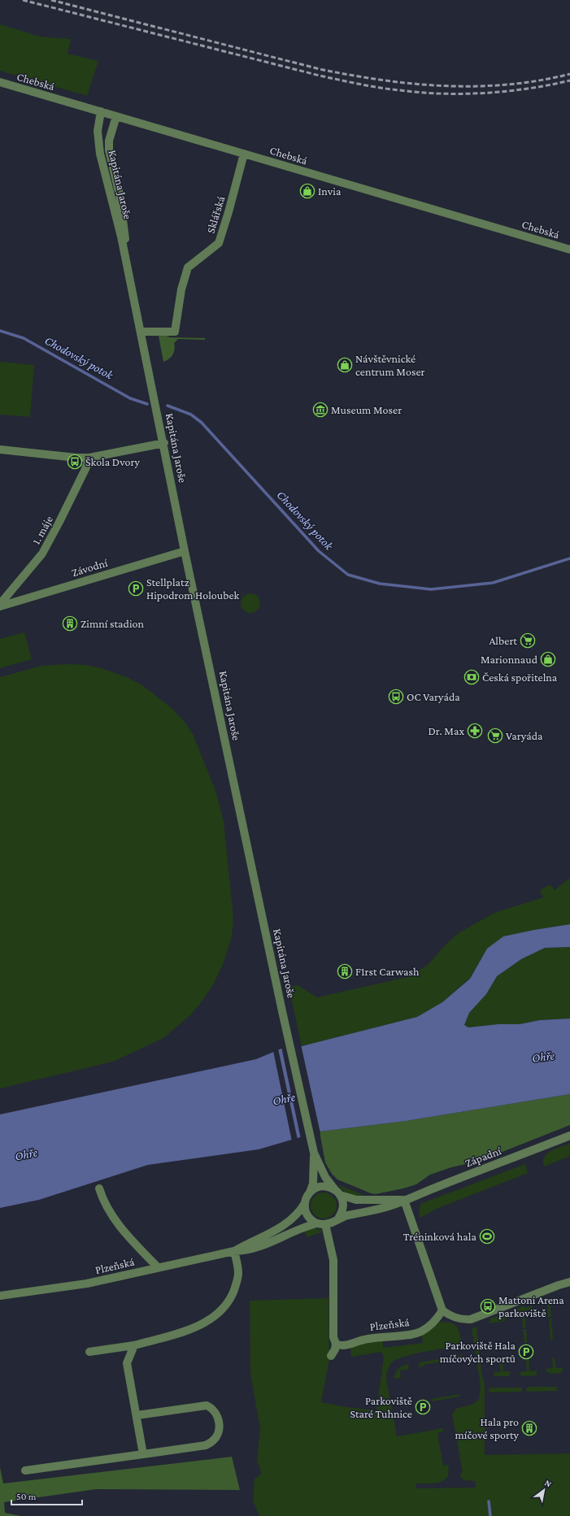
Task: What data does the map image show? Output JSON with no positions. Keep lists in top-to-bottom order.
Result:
{
  "streets": {
    "street": [
      "Chebská",
      "Kapitána Jaroše",
      "Sklářská",
      "1. máje",
      "Závodní",
      "Západní",
      "Plzeňská"
    ]
  },
  "crossings": [
    ["Chebská", "Kapitána Jaroše"],
    ["Chebská", "Sklářská"],
    ["Kapitána Jaroše", "Sklářská"],
    ["Kapitána Jaroše", "Závodní"],
    ["Kapitána Jaroše", "Západní"],
    ["Kapitána Jaroše", "Plzeňská"],
    ["1. máje", "Závodní"],
    ["Západní", "Plzeňská"]
  ],
  "water": ["Chodovský potok", "Ohře"],
  "places": {
    "shop": ["Invia", "Návštěvnické centrum Moser", "Marionnaud"],
    "museum": ["Museum Moser"],
    "bus stop": ["Škola Dvory", "OC Varyáda", "Mattoni Arena parkoviště"],
    "parking": ["Stellplatz Hipodrom Holoubek", "Parkoviště Hala míčových sportů", "Parkoviště Staré Tuhnice"],
    "building": ["Zimní stadion", "F1rst Carwash", "Hala pro míčové sporty"],
    "supermarket": ["Albert", "Varyáda"],
    "bank": ["Česká spořitelna"],
    "pharmacy": ["Dr. Max"],
    "sports": ["Tréninková hala"]
  },
  "scale_bar": "50 m",
  "north": "top right"
}
